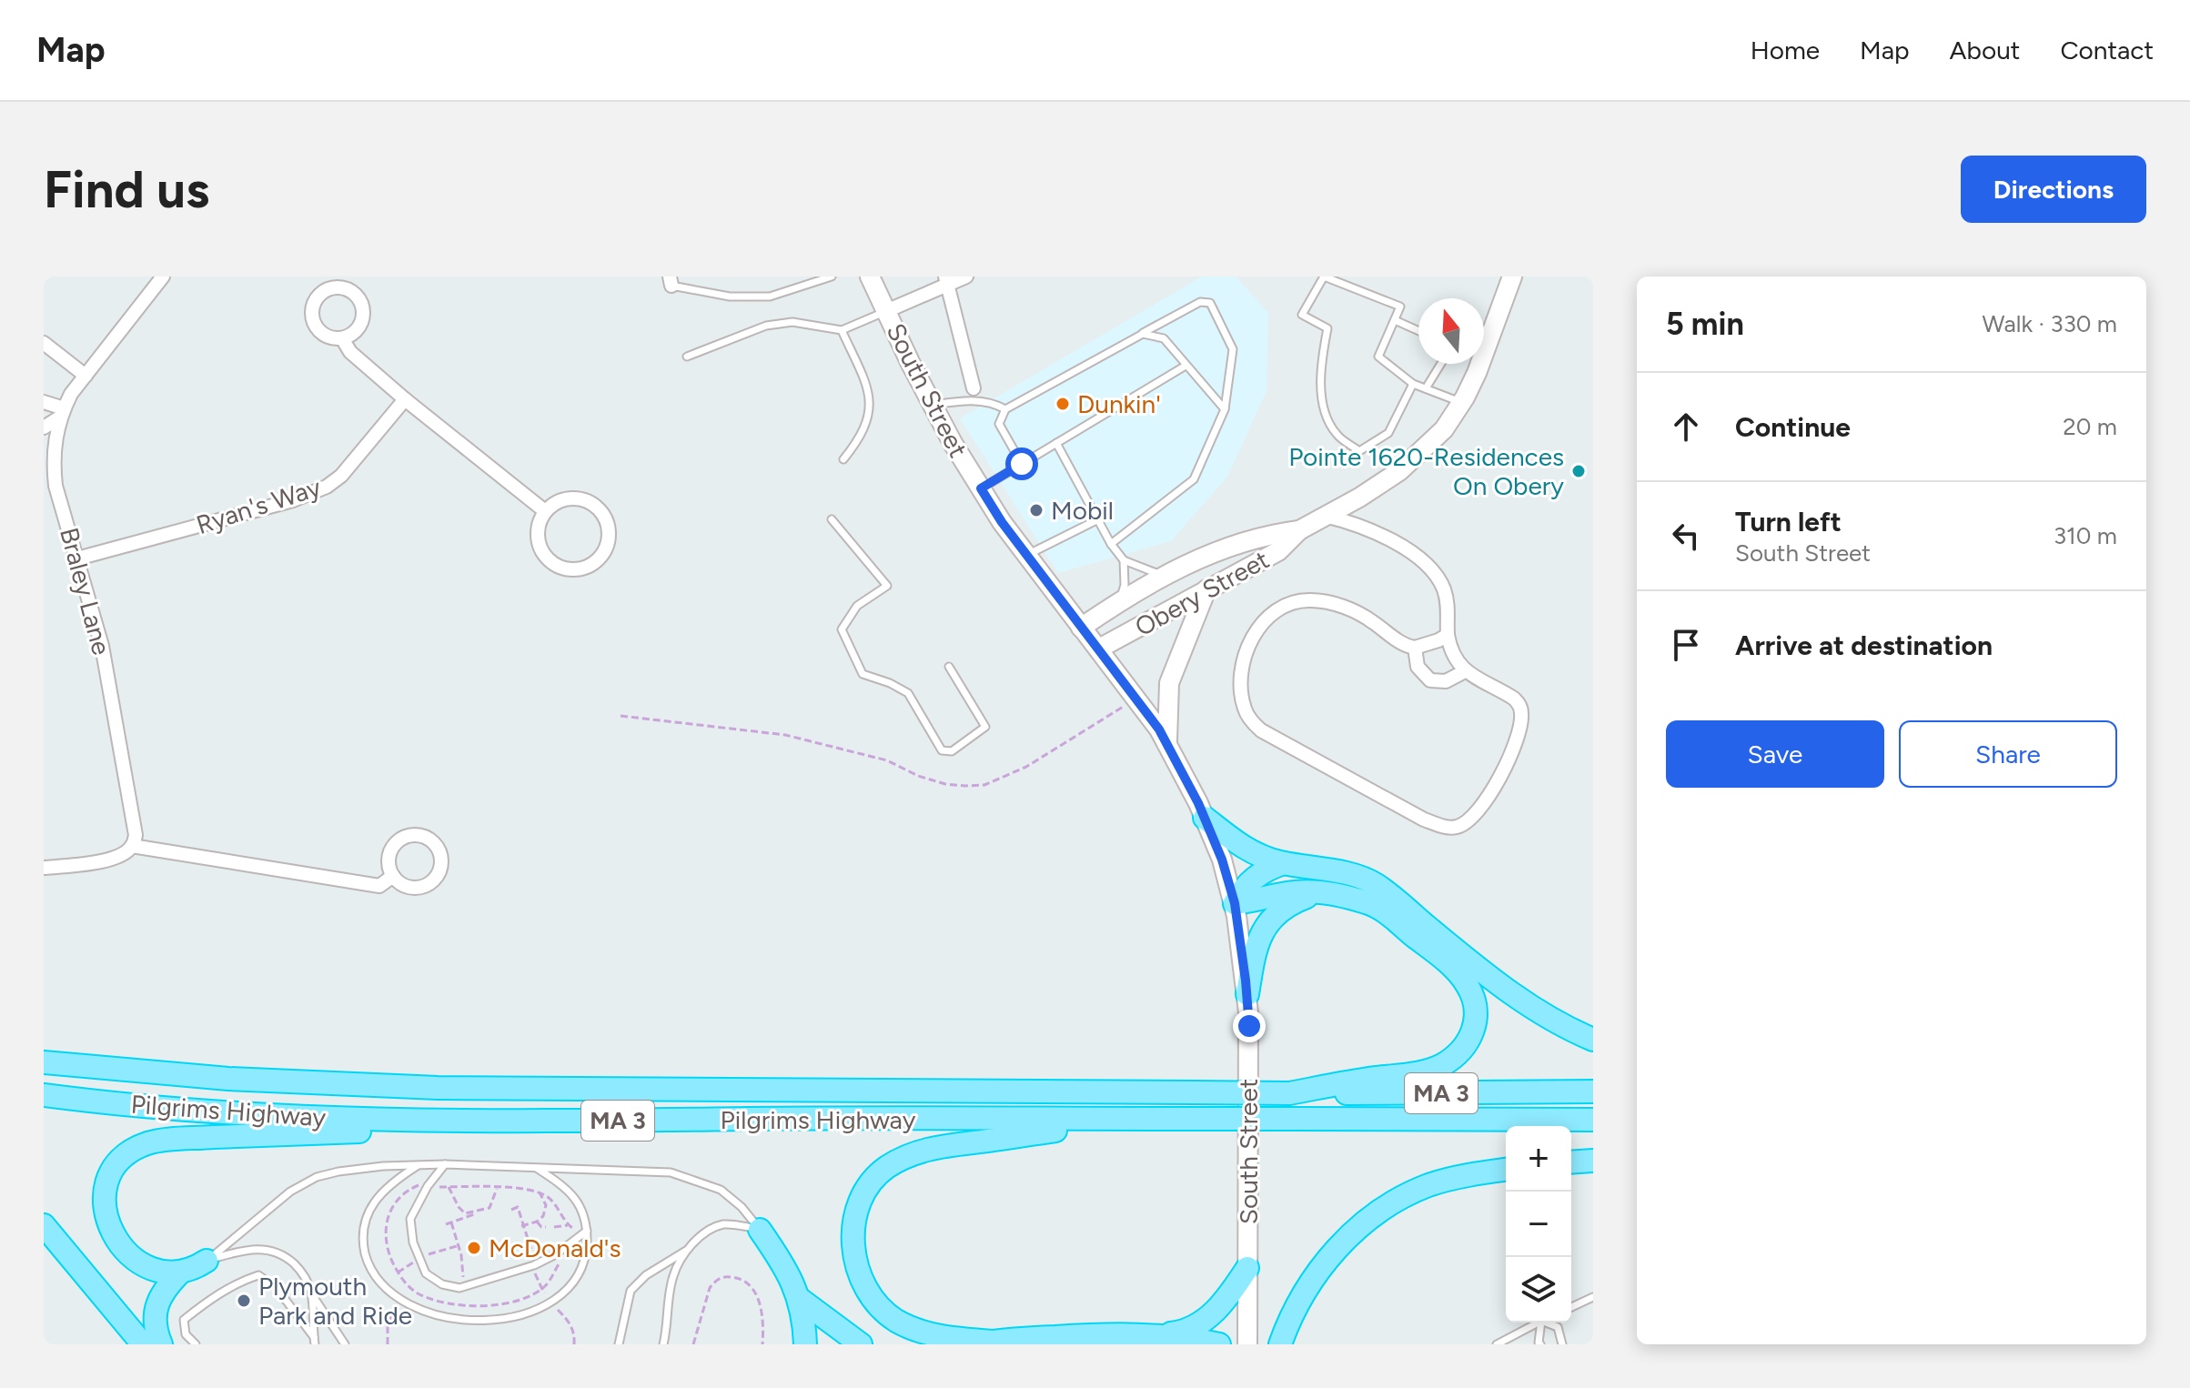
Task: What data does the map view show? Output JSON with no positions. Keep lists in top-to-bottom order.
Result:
{
  "streets": {
    "highway": ["MA 3", "Pilgrims Highway"],
    "main road": ["South Street", "Obery Street"],
    "street": ["Ryan's Way", "Braley Lane"]
  },
  "crossings": [
    ["South Street", "Obery Street"],
    ["Ryan's Way", "Braley Lane"]
  ],
  "places": [
    "Dunkin'",
    "Pointe 1620-Residences On Obery",
    "Mobil",
    "McDonald's",
    "Plymouth Park and Ride"
  ],
  "north": "top",
  "page": {
    "header": "Map",
    "nav": [
      "Home",
      "Map",
      "About",
      "Contact"
    ],
    "buttons": [
      "Directions",
      ["Save", "Share"]
    ],
    "title": "Find us",
    "heading": ["5 min", "Walk · 330 m"],
    "list": [
      ["Continue", "20 m"],
      ["Turn left", "South Street", "310 m"],
      "Arrive at destination"
    ],
    "map_buttons": ["+", "−"]
  }
}
